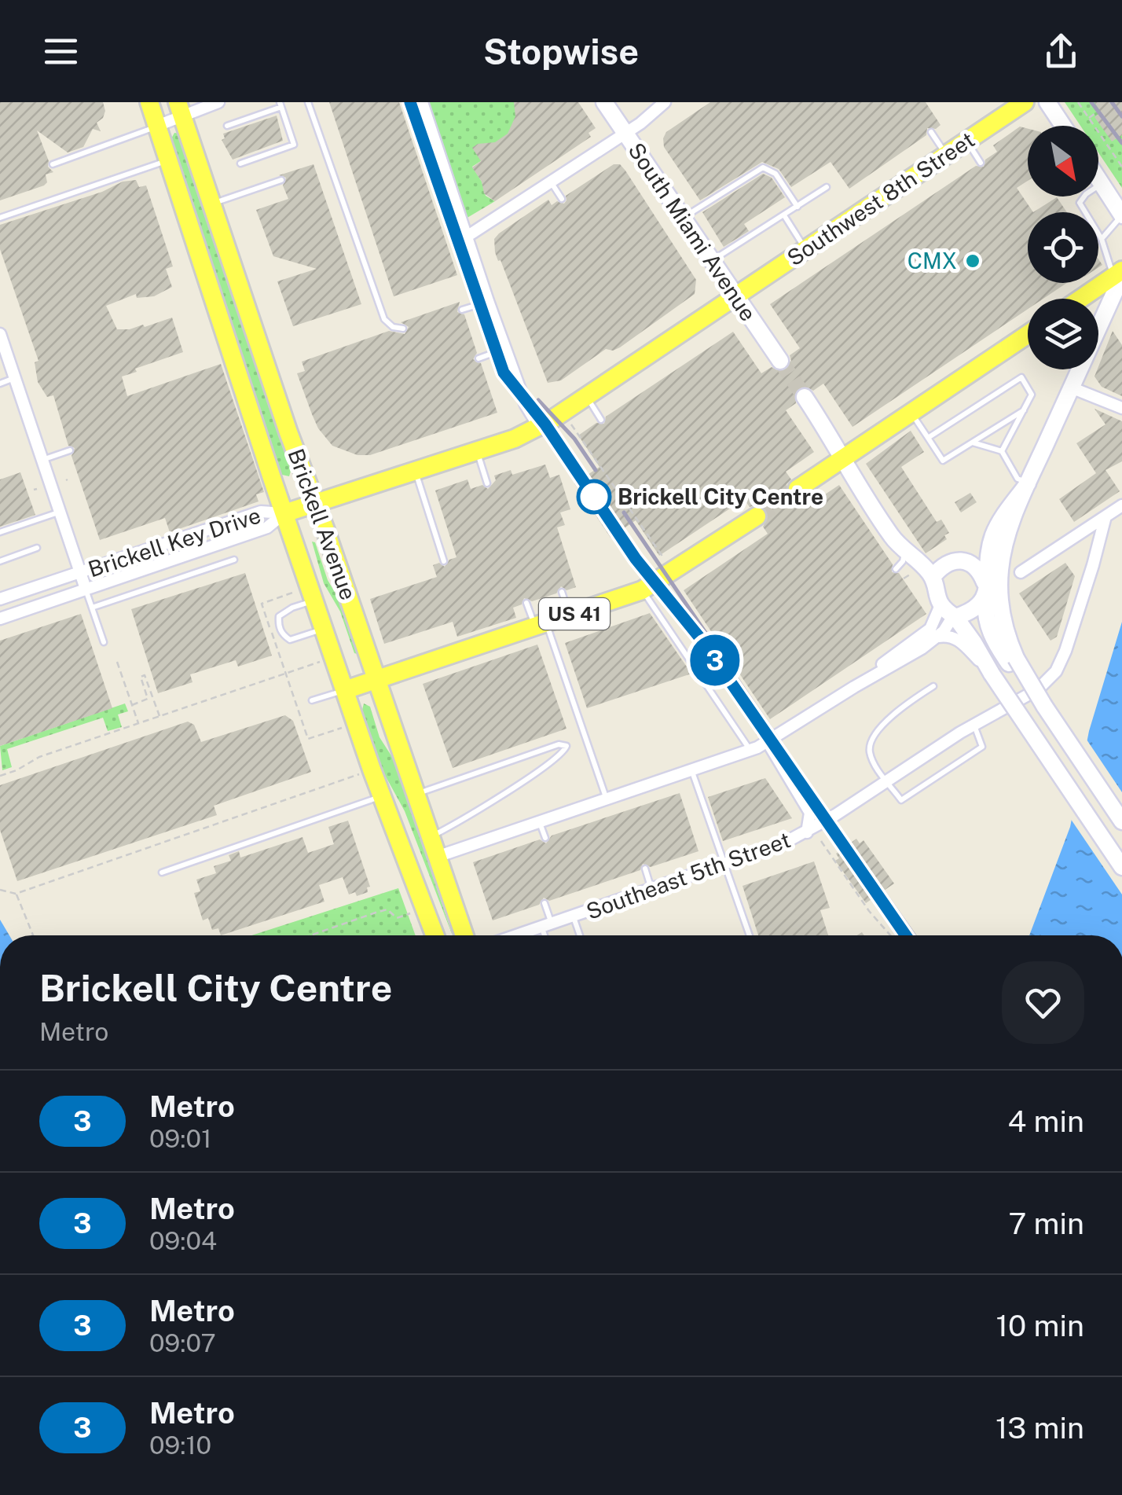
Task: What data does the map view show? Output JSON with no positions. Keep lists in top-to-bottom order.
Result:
{
  "streets": {
    "main road": [
      "Southwest 8th Street",
      "South Miami Avenue",
      "Brickell Avenue",
      "US 41"
    ],
    "street": ["Brickell Key Drive", "Southeast 5th Street"]
  },
  "crossings": [
    ["Southwest 8th Street", "South Miami Avenue"],
    ["Southwest 8th Street", "Brickell Avenue"],
    ["Southwest 8th Street", "Brickell Key Drive"],
    ["Brickell Avenue", "Brickell Key Drive"],
    ["Brickell Avenue", "US 41"]
  ],
  "places": ["CMX", "Brickell City Centre"],
  "lines": ["metro line 3"],
  "north": "bottom right",
  "page": {
    "header": "Stopwise",
    "on_map": "3",
    "heading": ["Brickell City Centre", "Metro"],
    "list": [
      {
        "mark": "3",
        "name": "Metro",
        "note": "09:01",
        "value": "4 min"
      },
      {
        "mark": "3",
        "name": "Metro",
        "note": "09:04",
        "value": "7 min"
      },
      {
        "mark": "3",
        "name": "Metro",
        "note": "09:07",
        "value": "10 min"
      },
      {
        "mark": "3",
        "name": "Metro",
        "note": "09:10",
        "value": "13 min"
      }
    ]
  }
}
